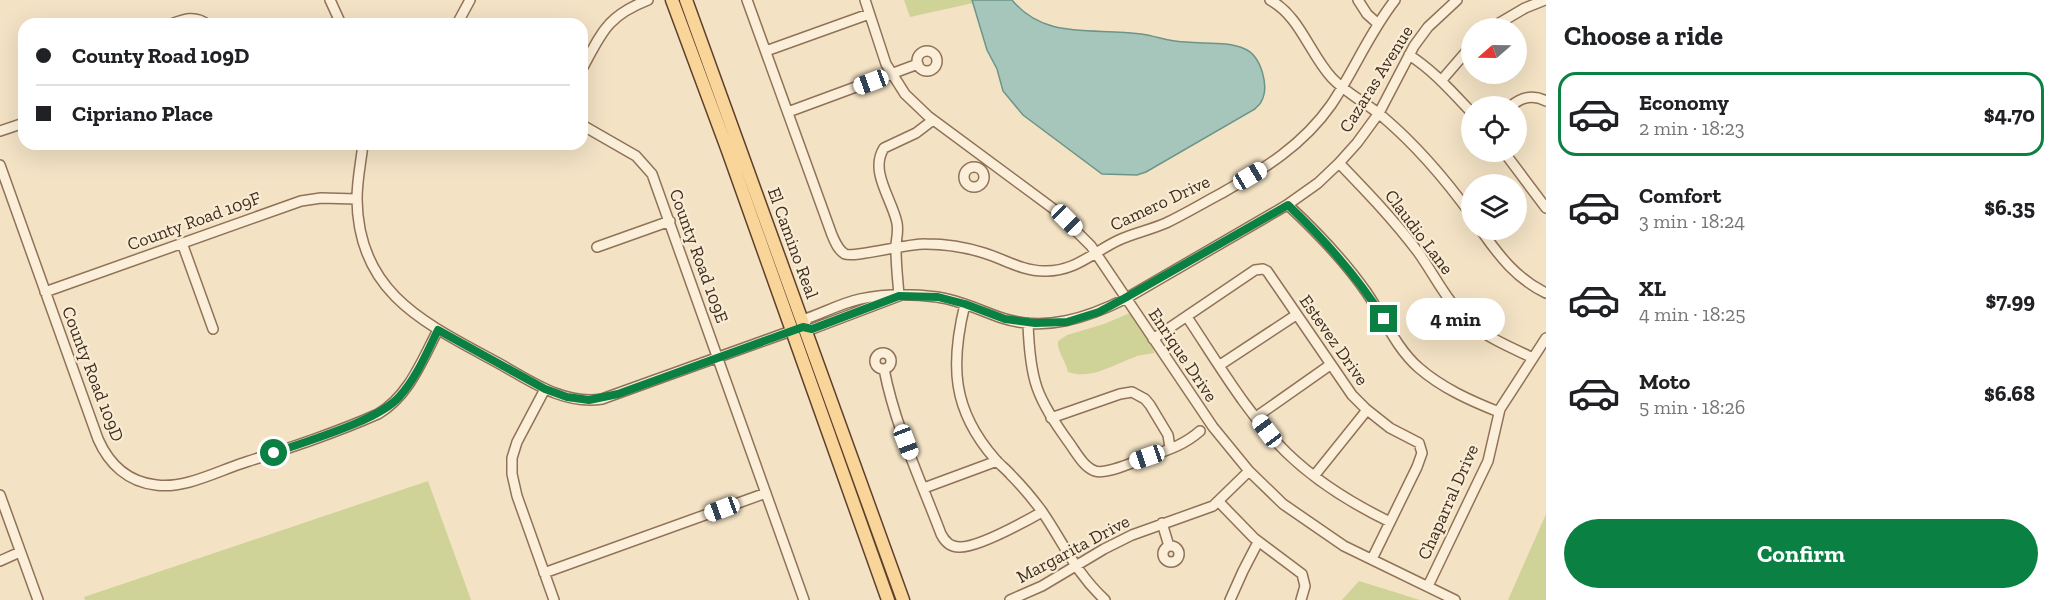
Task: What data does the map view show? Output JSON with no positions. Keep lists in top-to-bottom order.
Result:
{
  "streets": {
    "main road": ["El Camino Real"],
    "street": [
      "Cazaras Avenue",
      "Camero Drive",
      "County Road 109F",
      "Claudio Lane",
      "County Road 109E",
      "Estevez Drive",
      "Enrique Drive",
      "County Road 109D",
      "Chaparral Drive",
      "Margarita Drive"
    ]
  },
  "crossings": [
    ["Cazaras Avenue", "County Road 109F"],
    ["Cazaras Avenue", "Claudio Lane"],
    ["Cazaras Avenue", "El Camino Real"],
    ["Cazaras Avenue", "County Road 109E"],
    ["Cazaras Avenue", "Enrique Drive"],
    ["Cazaras Avenue", "County Road 109D"],
    ["Camero Drive", "Enrique Drive"],
    ["County Road 109F", "County Road 109D"],
    ["Claudio Lane", "Chaparral Drive"],
    ["Estevez Drive", "Enrique Drive"],
    ["Enrique Drive", "Chaparral Drive"],
    ["Enrique Drive", "Margarita Drive"]
  ],
  "north": "left",
  "page": {
    "heading": "Choose a ride",
    "banner": ["County Road 109D", "Cipriano Place"],
    "list": [
      {
        "name": "Economy",
        "note": "2 min · 18:23",
        "value": "$4.70"
      },
      {
        "name": "Comfort",
        "note": "3 min · 18:24",
        "value": "$6.35"
      },
      {
        "name": "XL",
        "note": "4 min · 18:25",
        "value": "$7.99"
      },
      {
        "name": "Moto",
        "note": "5 min · 18:26",
        "value": "$6.68"
      }
    ],
    "bubble": "4 min",
    "buttons": "Confirm"
  }
}
